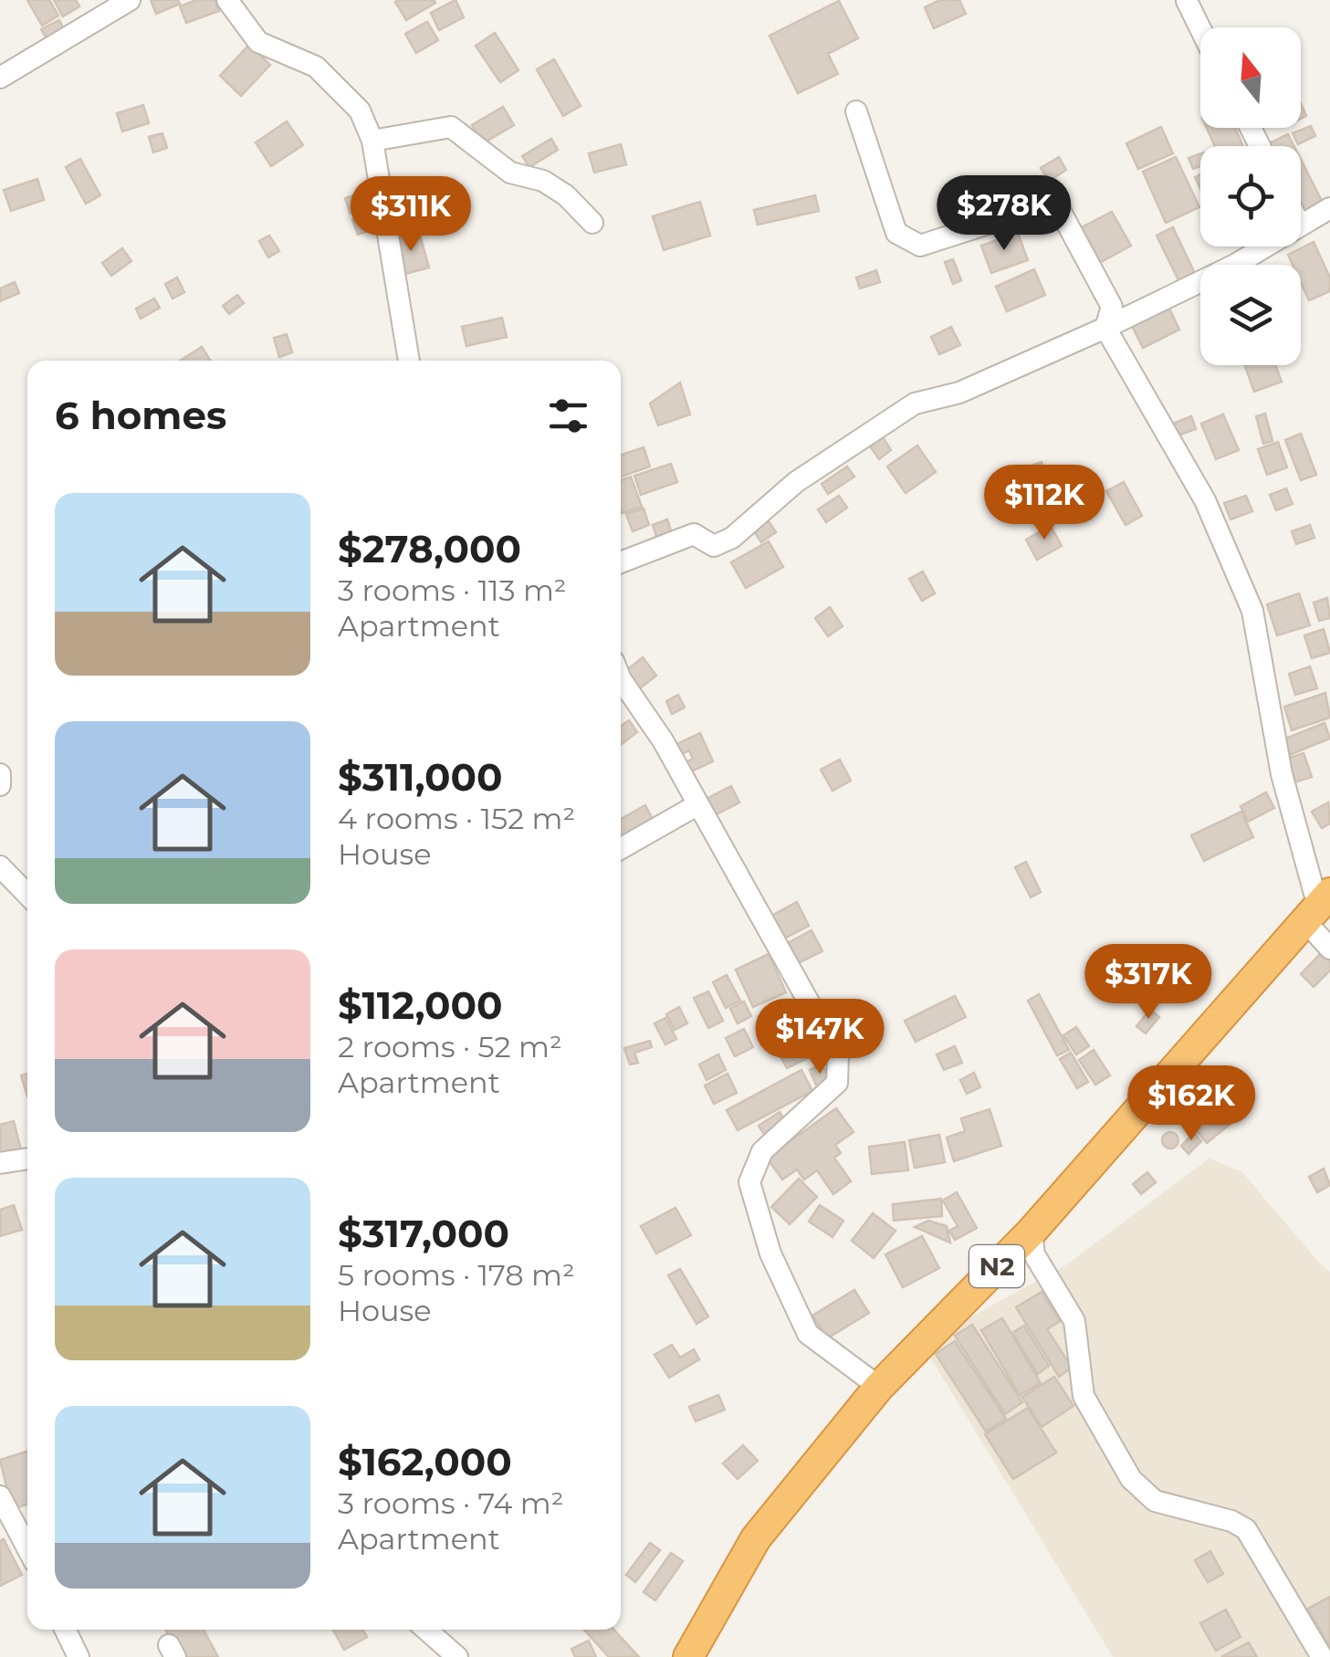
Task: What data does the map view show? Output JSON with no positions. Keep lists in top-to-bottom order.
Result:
{
  "streets": {
    "highway": ["N2"]
  },
  "north": "top",
  "page": {
    "price": [
      "$278K",
      "$311K",
      "$112K",
      "$317K",
      "$147K",
      "$162K"
    ],
    "heading": "6 homes",
    "list": [
      {
        "name": "$278,000",
        "note": "3 rooms · 113 m² · Apartment"
      },
      {
        "name": "$311,000",
        "note": "4 rooms · 152 m² · House"
      },
      {
        "name": "$112,000",
        "note": "2 rooms · 52 m² · Apartment"
      },
      {
        "name": "$317,000",
        "note": "5 rooms · 178 m² · House"
      },
      {
        "name": "$162,000",
        "note": "3 rooms · 74 m² · Apartment"
      }
    ]
  }
}
